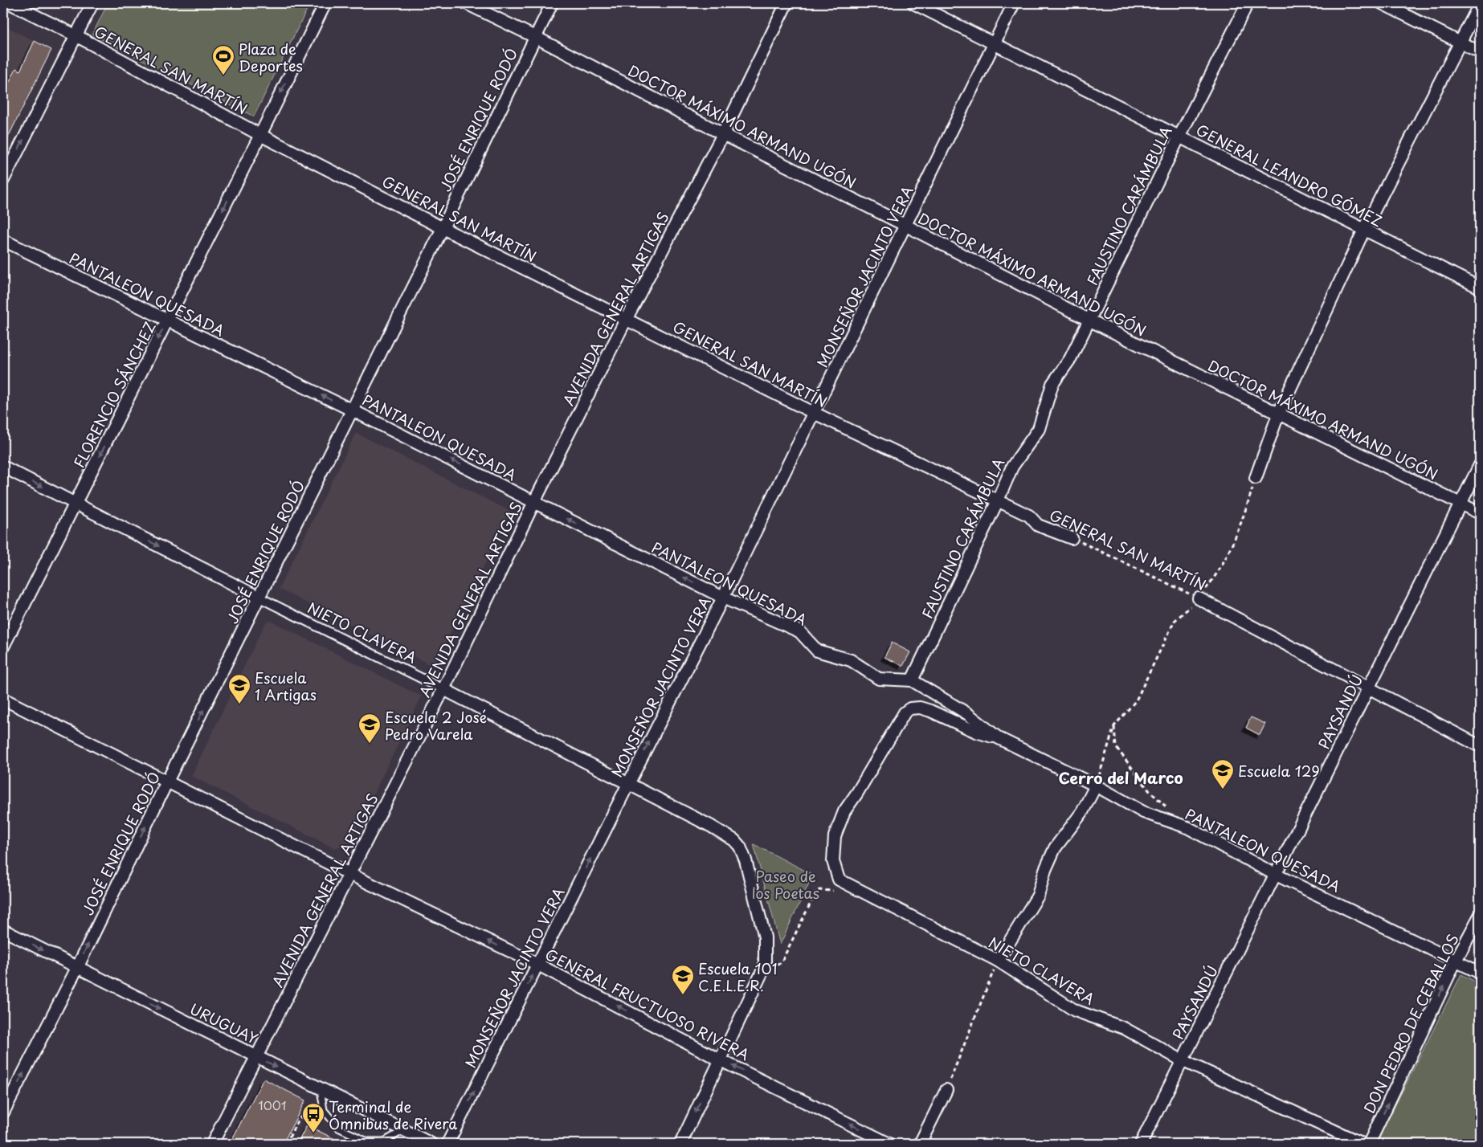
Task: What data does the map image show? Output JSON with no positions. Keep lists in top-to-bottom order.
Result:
{
  "streets": {
    "street": [
      "GENERAL SAN MARTÍN",
      "JOSÉ ENRIQUE RODÓ",
      "DOCTOR MÁXIMO ARMAND UGÓN",
      "GENERAL LEANDRO GÓMEZ",
      "FAUSTINO CARÁMBULA",
      "MONSEÑOR JACINTO VERA",
      "PANTALEON QUESADA",
      "AVENIDA GENERAL ARTIGAS",
      "FLORENCIO SÁNCHEZ",
      "NIETO CLAVERA",
      "PAYSANDÚ",
      "GENERAL FRUCTUOSO RIVERA",
      "URUGUAY",
      "DON PEDRO DE CEBALLOS"
    ]
  },
  "crossings": [
    ["GENERAL SAN MARTÍN", "JOSÉ ENRIQUE RODÓ"],
    ["GENERAL SAN MARTÍN", "FAUSTINO CARÁMBULA"],
    ["GENERAL SAN MARTÍN", "MONSEÑOR JACINTO VERA"],
    ["GENERAL SAN MARTÍN", "AVENIDA GENERAL ARTIGAS"],
    ["GENERAL SAN MARTÍN", "FLORENCIO SÁNCHEZ"],
    ["GENERAL SAN MARTÍN", "PAYSANDÚ"],
    ["JOSÉ ENRIQUE RODÓ", "DOCTOR MÁXIMO ARMAND UGÓN"],
    ["JOSÉ ENRIQUE RODÓ", "PANTALEON QUESADA"],
    ["JOSÉ ENRIQUE RODÓ", "NIETO CLAVERA"],
    ["JOSÉ ENRIQUE RODÓ", "GENERAL FRUCTUOSO RIVERA"],
    ["JOSÉ ENRIQUE RODÓ", "URUGUAY"],
    ["DOCTOR MÁXIMO ARMAND UGÓN", "FAUSTINO CARÁMBULA"],
    ["DOCTOR MÁXIMO ARMAND UGÓN", "MONSEÑOR JACINTO VERA"],
    ["DOCTOR MÁXIMO ARMAND UGÓN", "AVENIDA GENERAL ARTIGAS"],
    ["DOCTOR MÁXIMO ARMAND UGÓN", "PAYSANDÚ"],
    ["GENERAL LEANDRO GÓMEZ", "FAUSTINO CARÁMBULA"],
    ["GENERAL LEANDRO GÓMEZ", "MONSEÑOR JACINTO VERA"],
    ["FAUSTINO CARÁMBULA", "PANTALEON QUESADA"],
    ["MONSEÑOR JACINTO VERA", "PANTALEON QUESADA"],
    ["MONSEÑOR JACINTO VERA", "NIETO CLAVERA"],
    ["MONSEÑOR JACINTO VERA", "GENERAL FRUCTUOSO RIVERA"],
    ["PANTALEON QUESADA", "AVENIDA GENERAL ARTIGAS"],
    ["PANTALEON QUESADA", "FLORENCIO SÁNCHEZ"],
    ["PANTALEON QUESADA", "PAYSANDÚ"],
    ["PANTALEON QUESADA", "DON PEDRO DE CEBALLOS"],
    ["AVENIDA GENERAL ARTIGAS", "NIETO CLAVERA"],
    ["AVENIDA GENERAL ARTIGAS", "GENERAL FRUCTUOSO RIVERA"],
    ["AVENIDA GENERAL ARTIGAS", "URUGUAY"],
    ["FLORENCIO SÁNCHEZ", "NIETO CLAVERA"],
    ["NIETO CLAVERA", "PAYSANDÚ"]
  ],
  "one_way": [
    "JOSÉ ENRIQUE RODÓ",
    "MONSEÑOR JACINTO VERA",
    "PANTALEON QUESADA",
    "FLORENCIO SÁNCHEZ",
    "GENERAL FRUCTUOSO RIVERA",
    "URUGUAY",
    "DON PEDRO DE CEBALLOS"
  ],
  "districts": ["Cerro del Marco"],
  "parks": ["Paseo de los Poetas"],
  "places": {
    "sports": ["Plaza de Deportes"],
    "school or university": [
      "Escuela 1 Artigas",
      "Escuela 2 José Pedro Varela",
      "Escuela 129",
      "Escuela 101 C.E.L.E.R."
    ],
    "bus stop": ["Terminal de Ómnibus de Rivera"]
  },
  "house_numbers": ["1001"]
}
